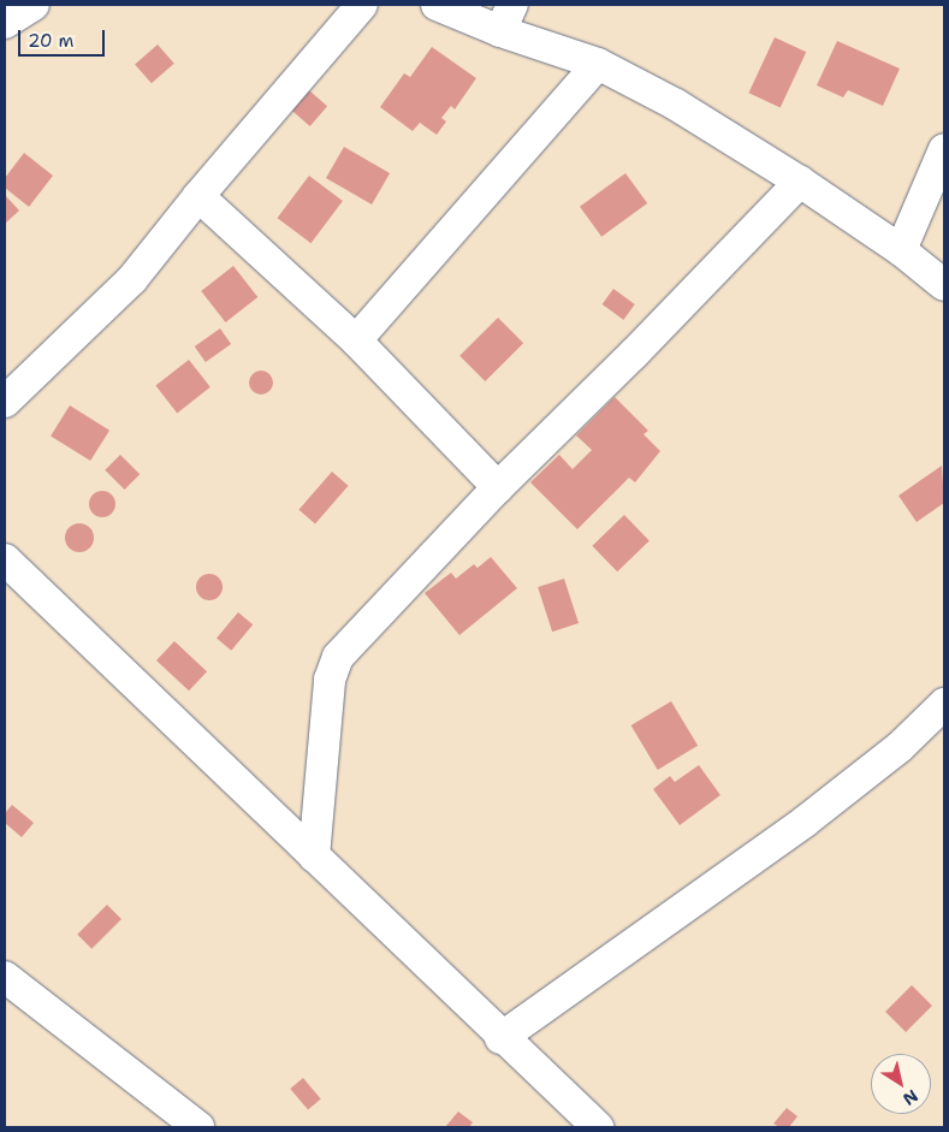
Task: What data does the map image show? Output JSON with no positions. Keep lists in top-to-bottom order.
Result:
{
  "scale_bar": "20 m",
  "north": "bottom right"
}
